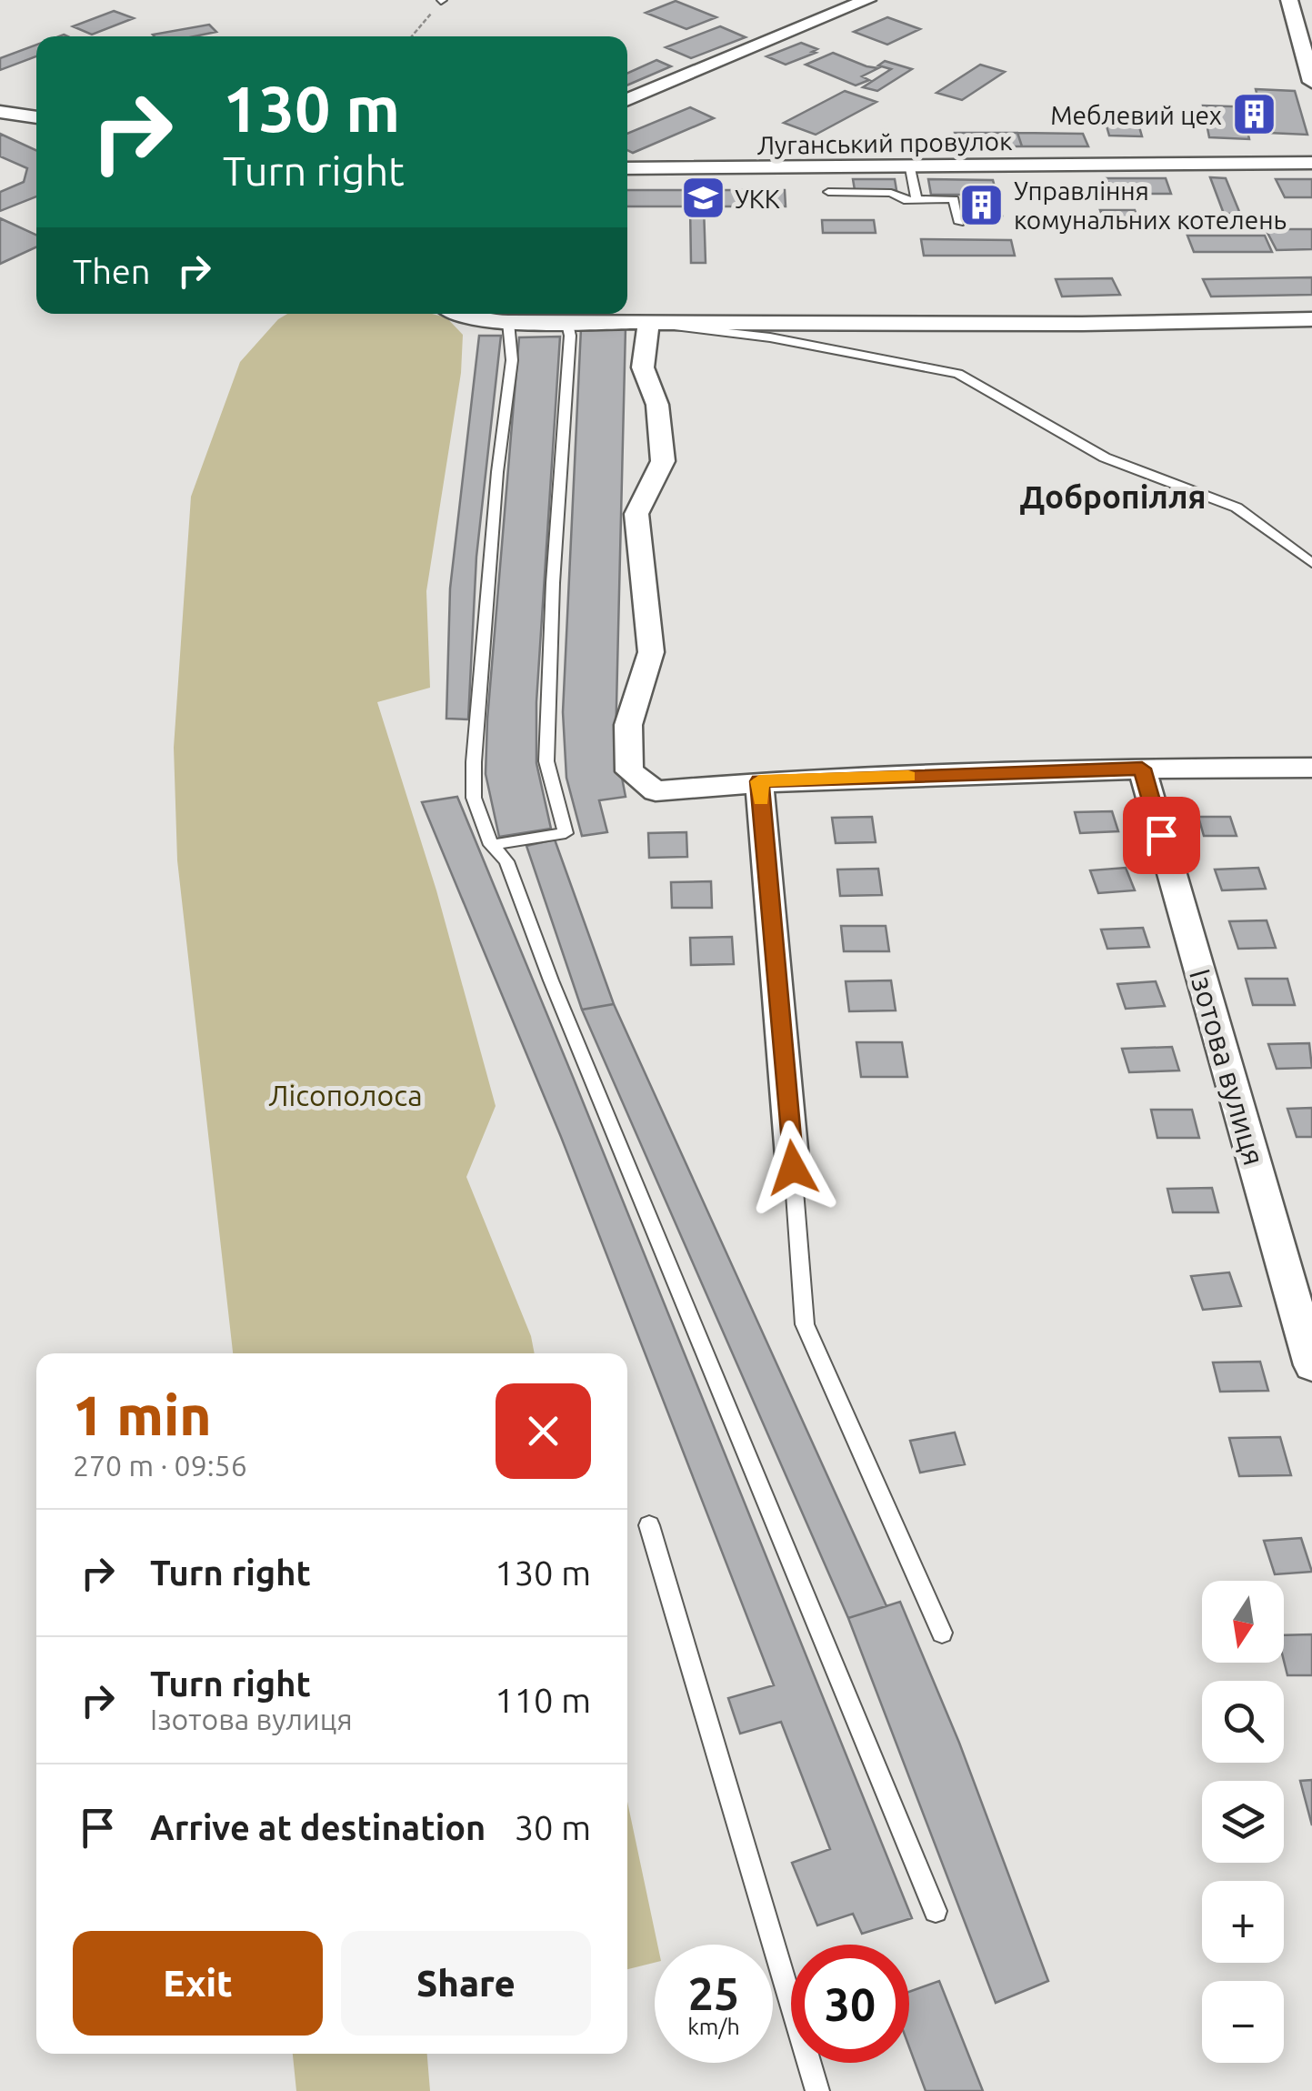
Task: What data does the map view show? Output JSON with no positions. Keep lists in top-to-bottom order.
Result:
{
  "streets": {
    "street": ["Луганський провулок", "Ізотова вулиця"]
  },
  "districts": ["Добропілля"],
  "parks": ["Лісополоса"],
  "places": {
    "building": ["Меблевий цех", "Управління комунальних котелень"],
    "school or university": ["УКК"]
  },
  "north": "bottom",
  "page": {
    "turn": ["130 m", "Turn right"],
    "then": "Then",
    "heading": ["1 min", "270 m · 09:56"],
    "list": [
      {
        "name": "Turn right",
        "value": "130 m"
      },
      {
        "name": "Turn right",
        "note": "Ізотова вулиця",
        "value": "110 m"
      },
      {
        "name": "Arrive at destination",
        "value": "30 m"
      }
    ],
    "map_buttons": ["+", "−"],
    "buttons": ["Exit", "Share"],
    "speed": "25 km/h",
    "limit": "30"
  }
}
